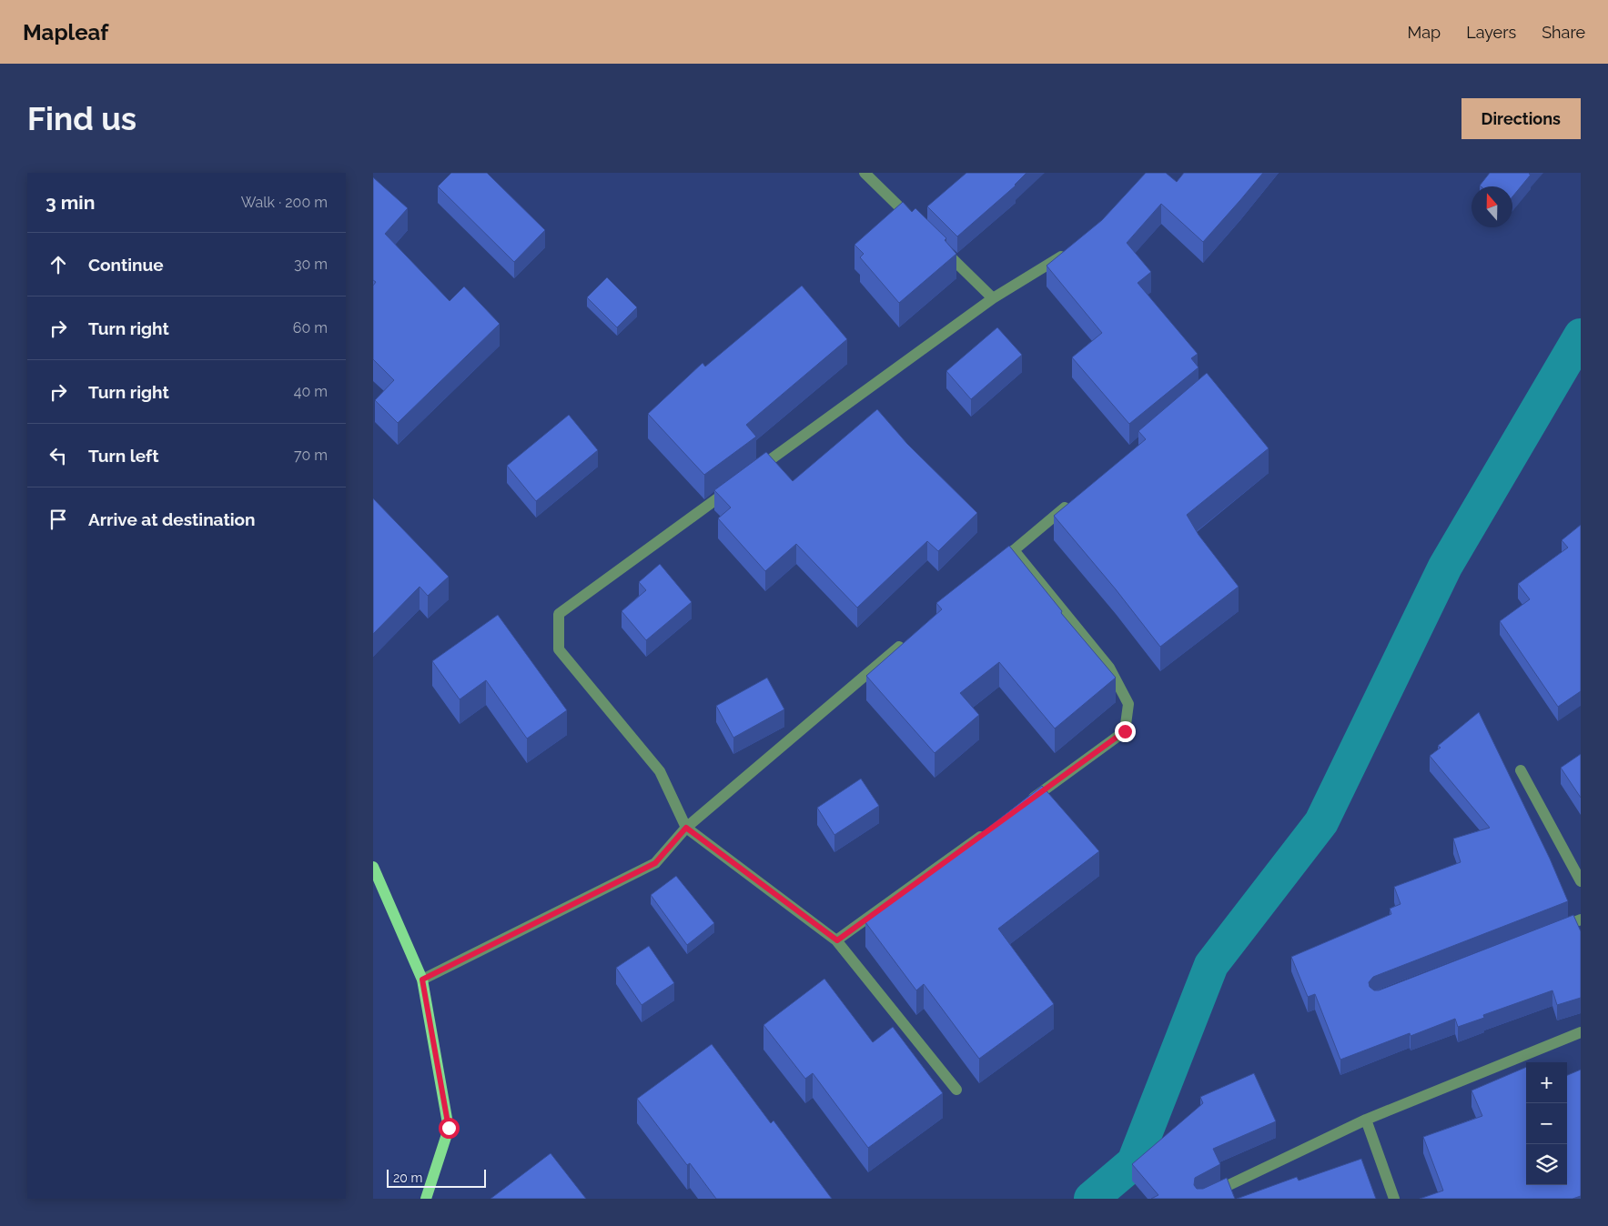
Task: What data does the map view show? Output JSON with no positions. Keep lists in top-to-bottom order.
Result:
{
  "scale_bar": "20 m",
  "north": "top",
  "page": {
    "header": "Mapleaf",
    "nav": ["Map", "Layers", "Share"],
    "buttons": "Directions",
    "title": "Find us",
    "heading": ["3 min", "Walk · 200 m"],
    "list": [
      ["Continue", "30 m"],
      ["Turn right", "60 m"],
      ["Turn right", "40 m"],
      ["Turn left", "70 m"],
      "Arrive at destination"
    ],
    "map_buttons": ["+", "−"],
    "scale": "20 m"
  }
}
